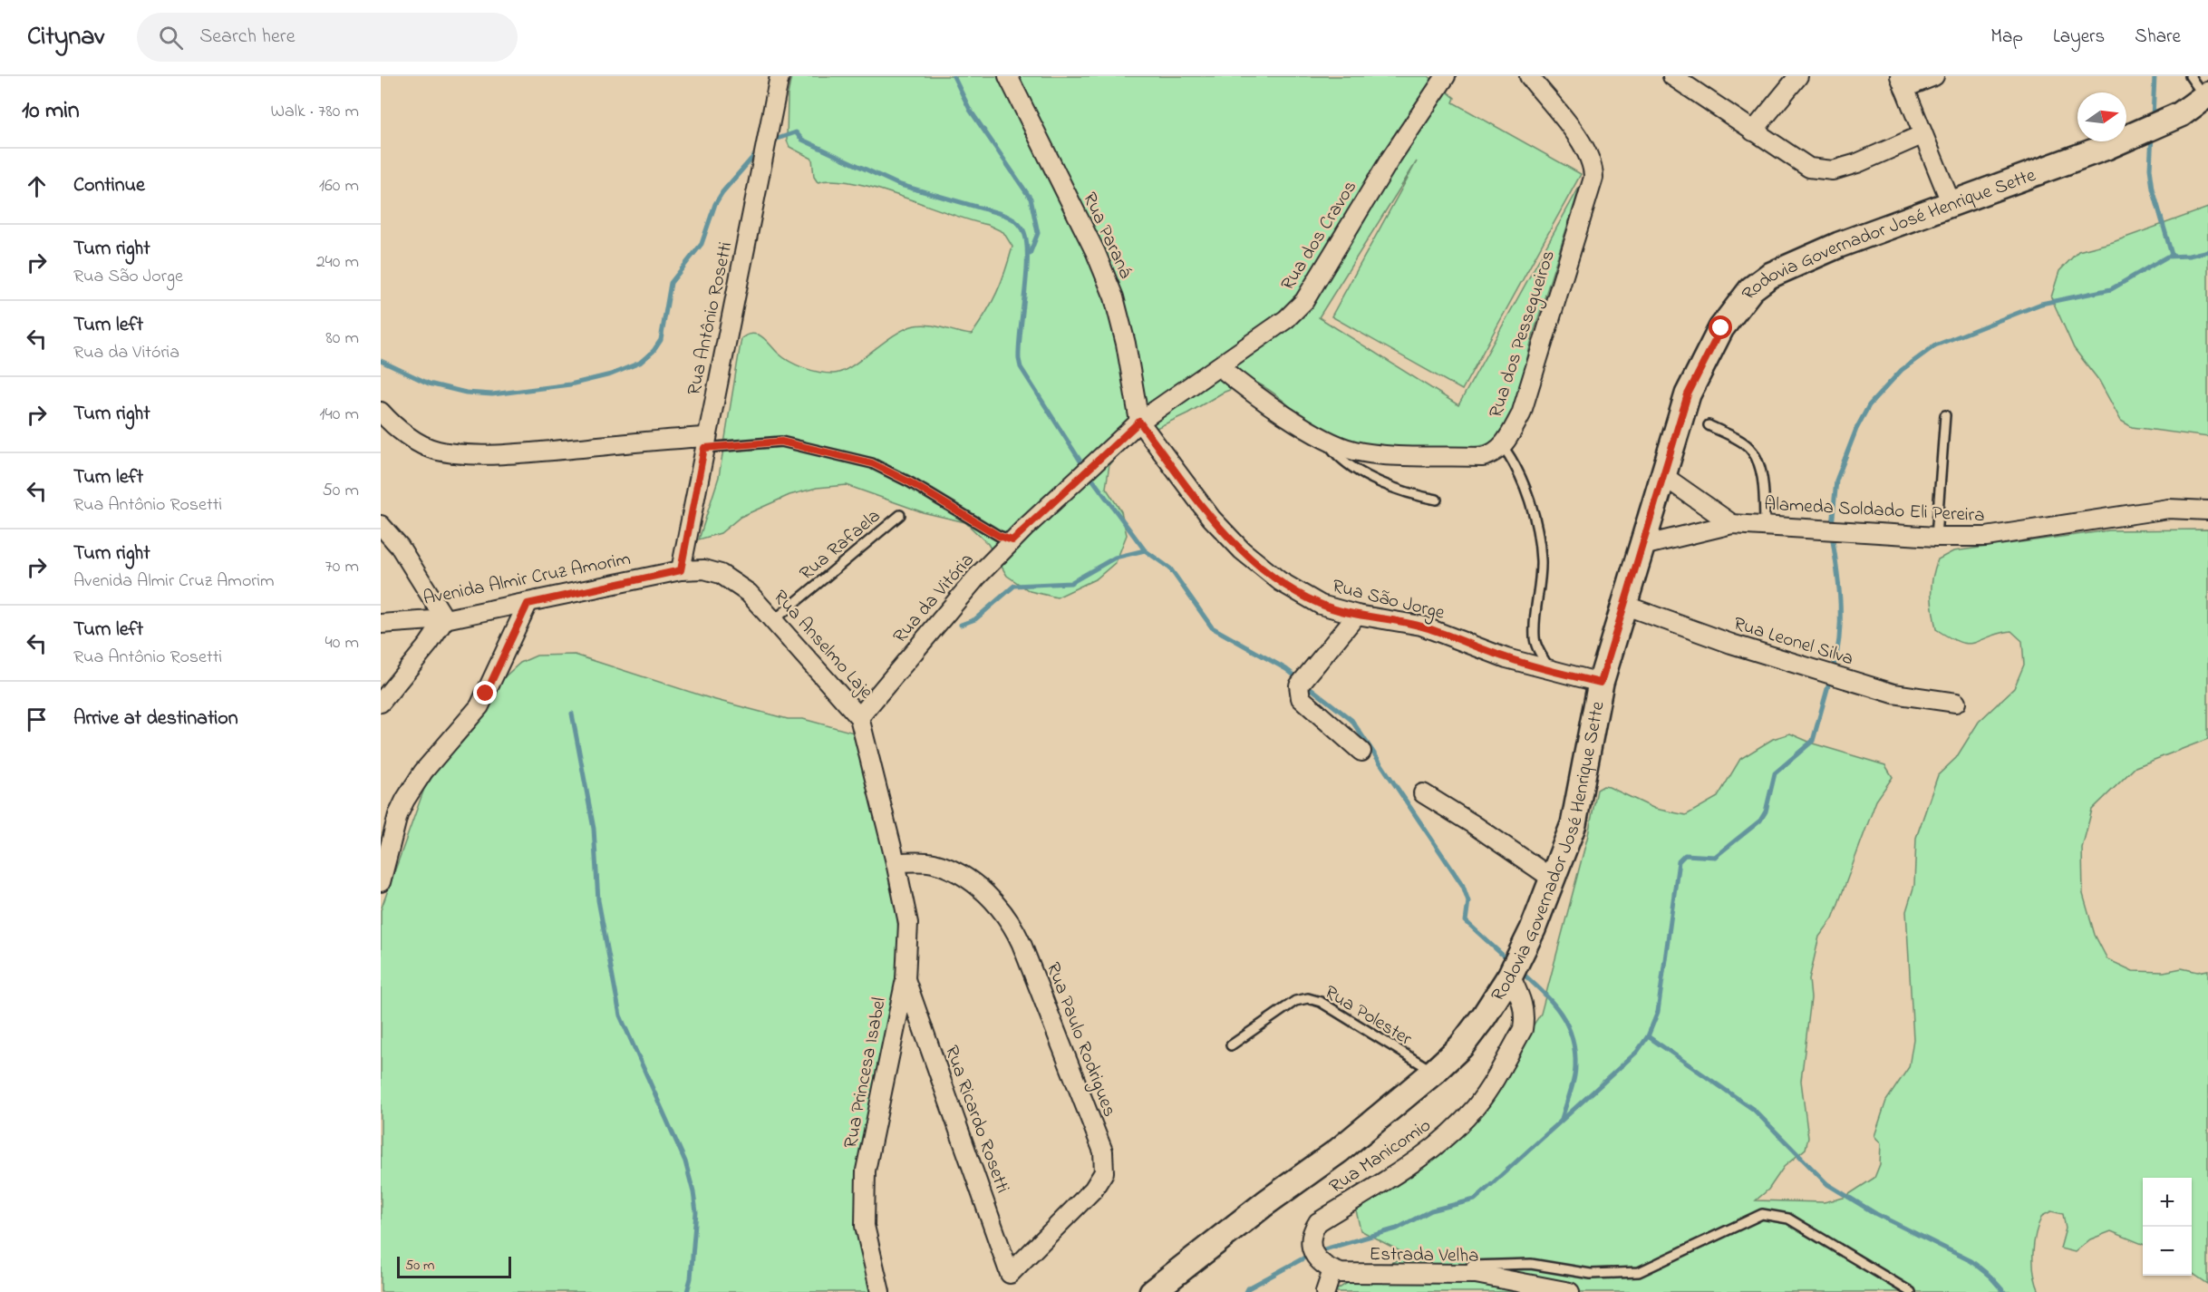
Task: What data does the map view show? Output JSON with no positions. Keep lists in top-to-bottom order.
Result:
{
  "streets": {
    "main road": ["Rodovia Governador José Henrique Sette"],
    "street": [
      "Rua Paraná",
      "Rua dos Cravos",
      "Rua Antônio Rosetti",
      "Rua dos Pessegueiros",
      "Alameda Soldado Eli Pereira",
      "Avenida Almir Cruz Amorim",
      "Rua da Vitória",
      "Rua São Jorge",
      "Rua Leonel Silva",
      "Rua Anselmo Laje",
      "Rua Paulo Rodrigues",
      "Rua Princesa Isabel",
      "Rua Ricardo Rosetti",
      "Rua Manicomio",
      "Estrada Velha"
    ],
    "lane": ["Rua Rafaela", "Rua Polester"]
  },
  "crossings": [
    ["Rua Paraná", "Rua dos Cravos"],
    ["Rua Paraná", "Rua da Vitória"],
    ["Rua Paraná", "Rua São Jorge"],
    ["Rua dos Cravos", "Rua dos Pessegueiros"],
    ["Rua dos Cravos", "Rua da Vitória"],
    ["Rua dos Cravos", "Rua São Jorge"],
    ["Rodovia Governador José Henrique Sette", "Alameda Soldado Eli Pereira"],
    ["Rodovia Governador José Henrique Sette", "Rua São Jorge"],
    ["Rodovia Governador José Henrique Sette", "Rua Leonel Silva"],
    ["Rodovia Governador José Henrique Sette", "Rua Polester"],
    ["Rodovia Governador José Henrique Sette", "Rua Manicomio"],
    ["Rua Antônio Rosetti", "Avenida Almir Cruz Amorim"],
    ["Rua Antônio Rosetti", "Rua Anselmo Laje"],
    ["Rua Rafaela", "Rua Anselmo Laje"],
    ["Avenida Almir Cruz Amorim", "Rua Anselmo Laje"],
    ["Rua da Vitória", "Rua São Jorge"],
    ["Rua da Vitória", "Rua Anselmo Laje"],
    ["Rua Anselmo Laje", "Rua Paulo Rodrigues"],
    ["Rua Anselmo Laje", "Rua Princesa Isabel"],
    ["Rua Paulo Rodrigues", "Rua Princesa Isabel"],
    ["Rua Paulo Rodrigues", "Rua Ricardo Rosetti"],
    ["Rua Princesa Isabel", "Rua Ricardo Rosetti"],
    ["Rua Manicomio", "Estrada Velha"]
  ],
  "scale_bar": "50 m",
  "north": "right",
  "page": {
    "header": "Citynav",
    "search": "Search here",
    "nav": ["Map", "Layers", "Share"],
    "heading": ["10 min", "Walk · 780 m"],
    "list": [
      ["Continue", "160 m"],
      ["Turn right", "Rua São Jorge", "240 m"],
      ["Turn left", "Rua da Vitória", "80 m"],
      ["Turn right", "140 m"],
      ["Turn left", "Rua Antônio Rosetti", "50 m"],
      ["Turn right", "Avenida Almir Cruz Amorim", "70 m"],
      ["Turn left", "Rua Antônio Rosetti", "40 m"],
      "Arrive at destination"
    ],
    "map_buttons": ["+", "−"],
    "scale": "50 m"
  }
}
